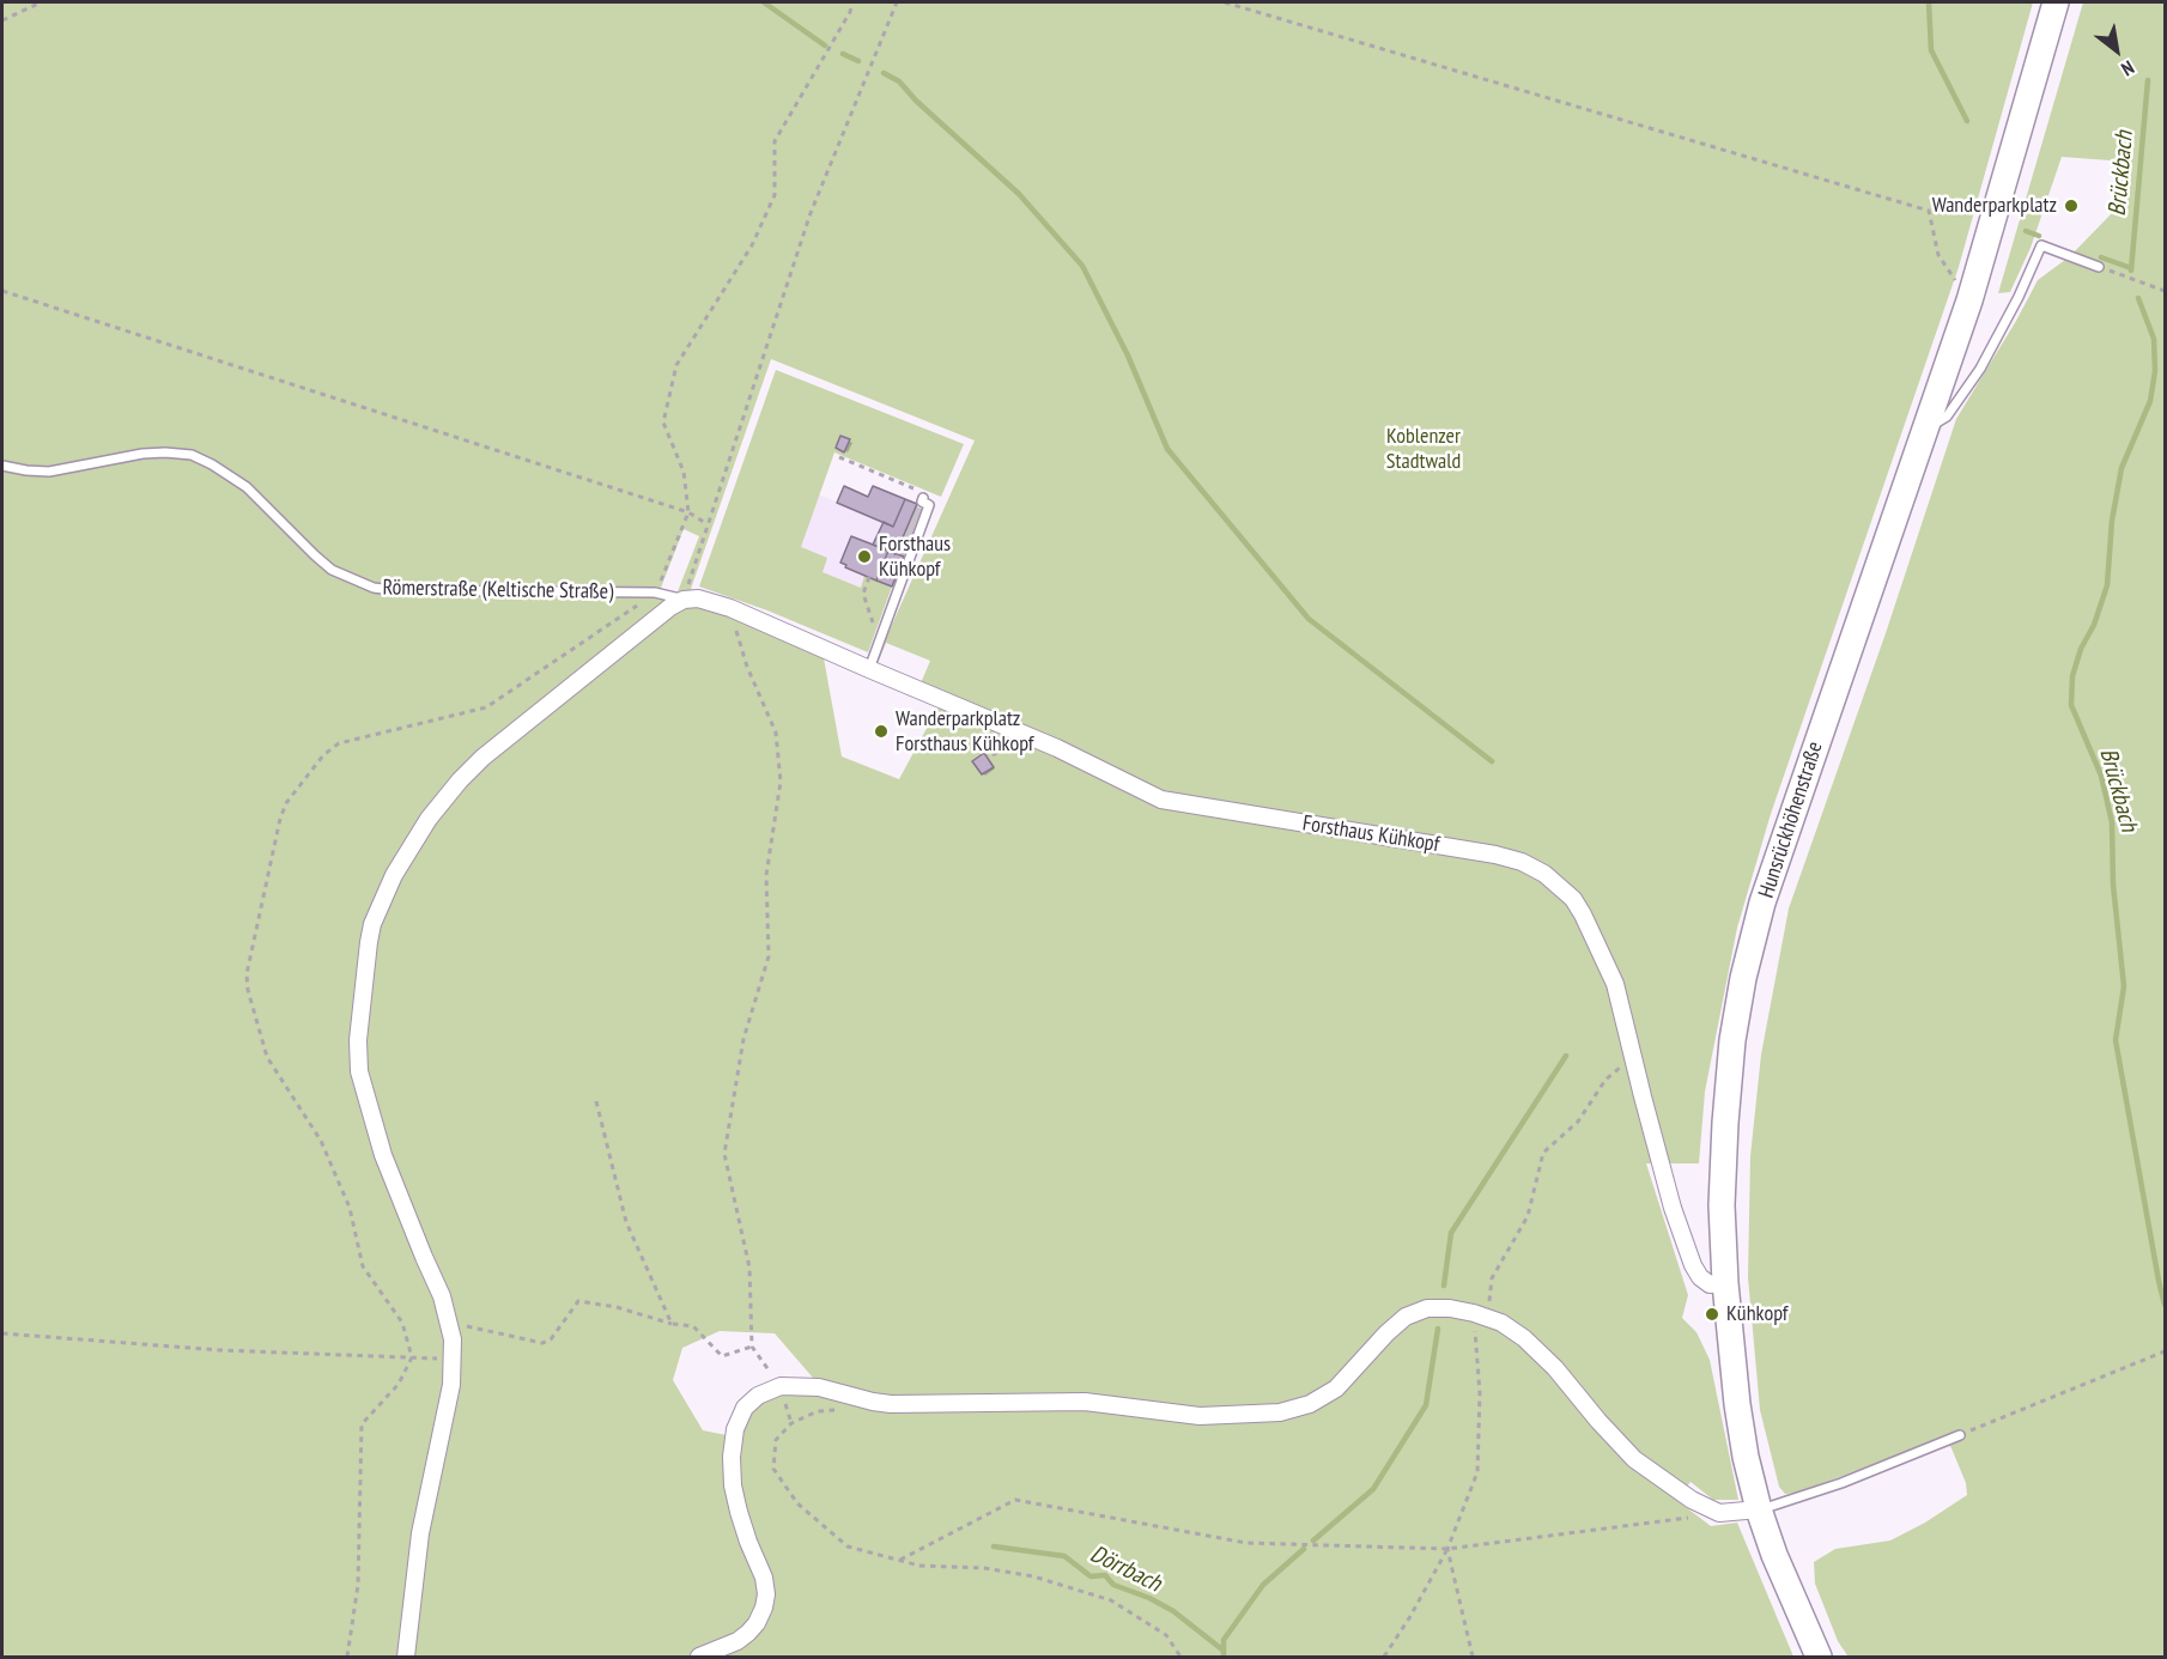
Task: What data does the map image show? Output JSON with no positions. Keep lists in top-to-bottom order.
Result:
{
  "streets": {
    "main road": ["Hunsrückhöhenstraße"],
    "street": ["Forsthaus Kühkopf"],
    "lane": ["Römerstraße (Keltische Straße)"]
  },
  "crossings": [
    ["Römerstraße (Keltische Straße)", "Forsthaus Kühkopf"],
    ["Hunsrückhöhenstraße", "Forsthaus Kühkopf"]
  ],
  "water": ["Brückbach", "Dörrbach"],
  "parks": ["Koblenzer Stadtwald"],
  "places": [
    "Wanderparkplatz",
    "Forsthaus Kühkopf",
    "Wanderparkplatz Forsthaus Kühkopf",
    "Kühkopf"
  ],
  "north": "bottom right"
}
